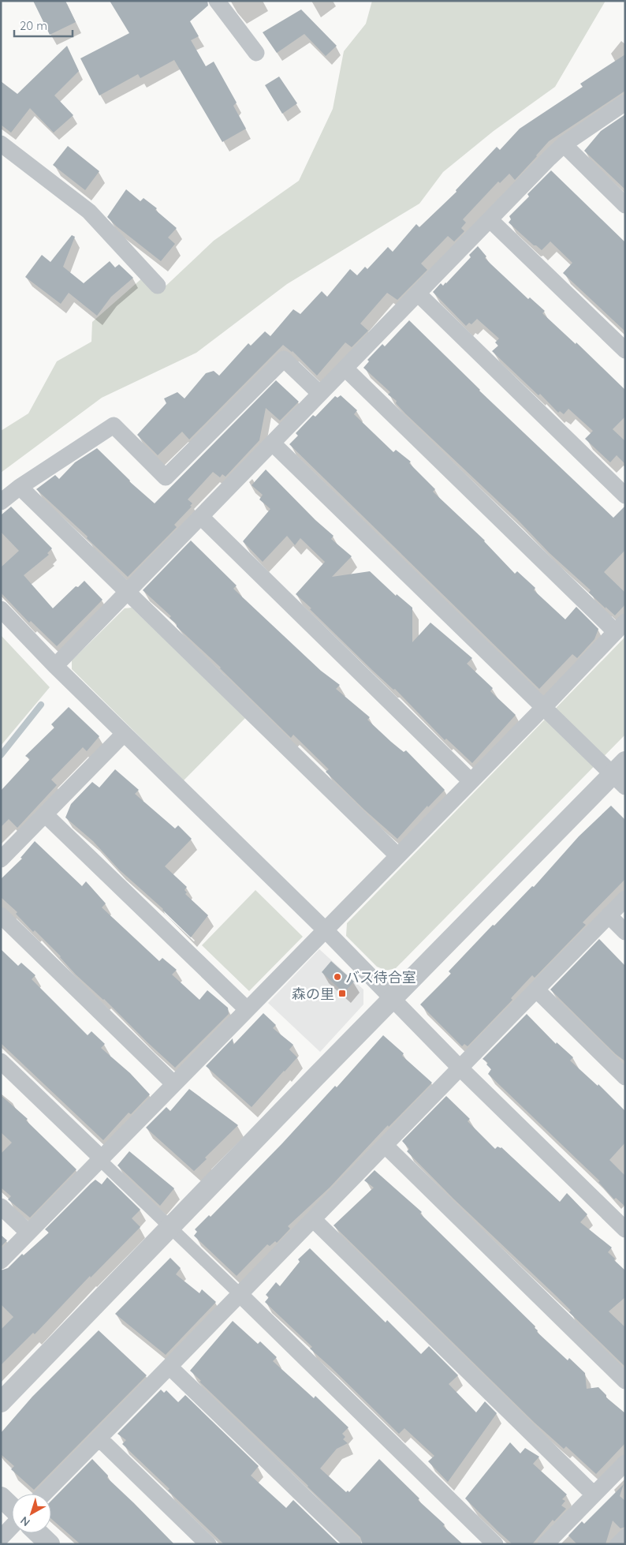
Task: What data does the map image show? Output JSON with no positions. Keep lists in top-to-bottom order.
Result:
{
  "places": {
    "other": ["バス待合室"],
    "transit": ["森の里"]
  },
  "scale_bar": "20 m",
  "north": "bottom left"
}
